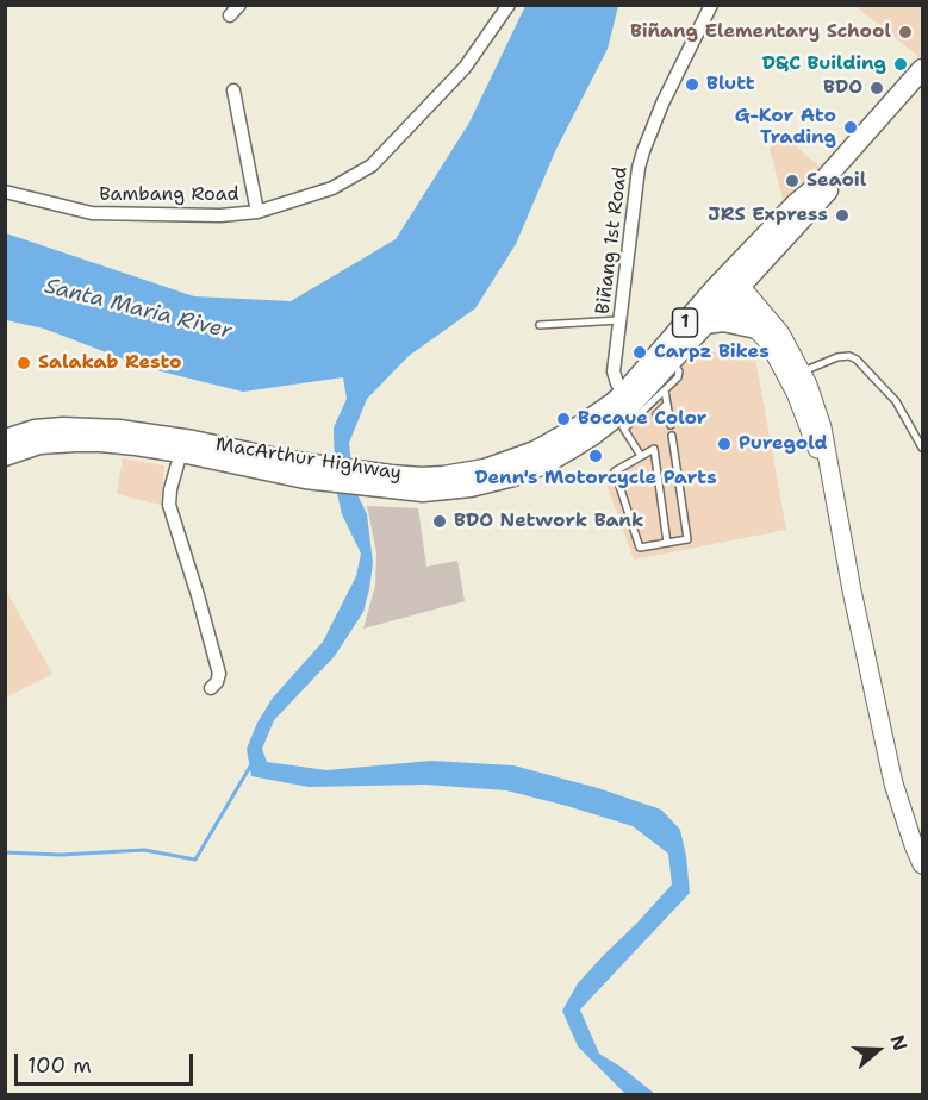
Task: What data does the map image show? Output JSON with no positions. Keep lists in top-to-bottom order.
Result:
{
  "streets": {
    "highway": ["1", "MacArthur Highway"],
    "street": ["Bambang Road", "Biñang 1st Road"]
  },
  "crossings": [
    ["Biñang 1st Road", "MacArthur Highway"]
  ],
  "water": ["Santa Maria River"],
  "places": [
    "Biñang Elementary School",
    "D&C Building",
    "Blutt",
    "BDO",
    "G-Kor Ato Trading",
    "Seaoil",
    "JRS Express",
    "Carpz Bikes",
    "Salakab Resto",
    "Bocaue Color",
    "Puregold",
    "Denn's Motorcycle Parts",
    "BDO Network Bank"
  ],
  "scale_bar": "100 m",
  "north": "right"
}
